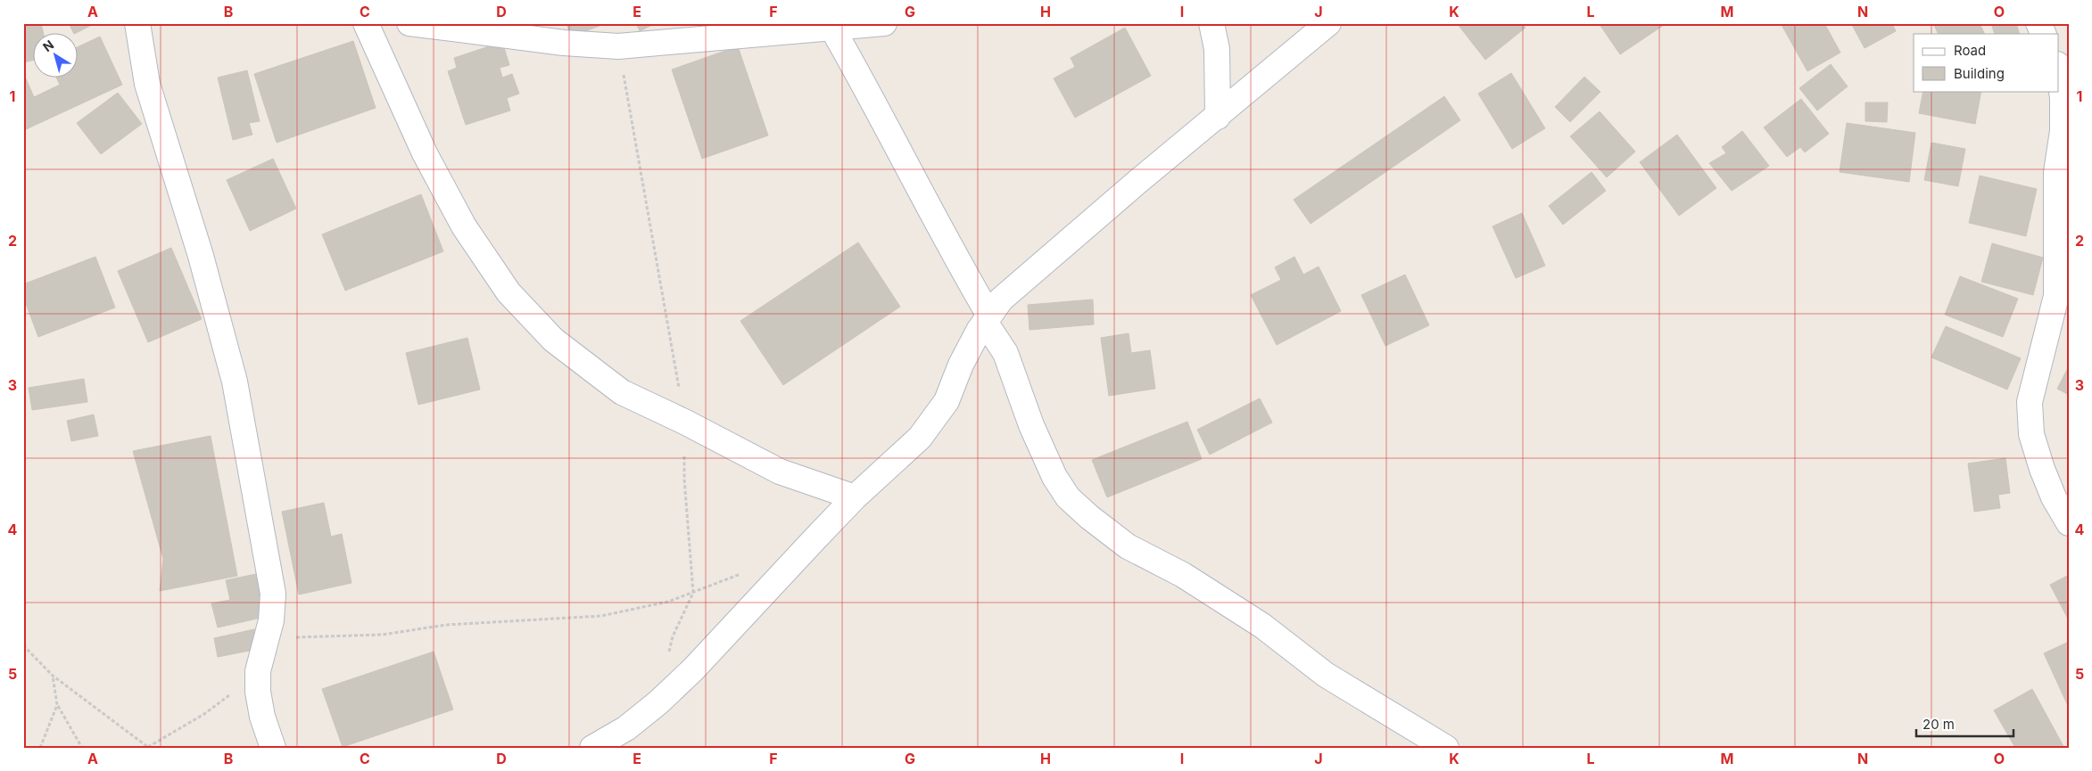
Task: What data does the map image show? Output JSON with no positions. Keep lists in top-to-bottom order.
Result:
{
  "legend": ["Road", "Building"],
  "scale_bar": "20 m",
  "north": "top left",
  "grid": {
    "columns": [
      "A",
      "B",
      "C",
      "D",
      "E",
      "F",
      "G",
      "H",
      "I",
      "J",
      "K",
      "L",
      "M",
      "N",
      "O"
    ],
    "rows": [
      "1",
      "2",
      "3",
      "4",
      "5"
    ]
  }
}
